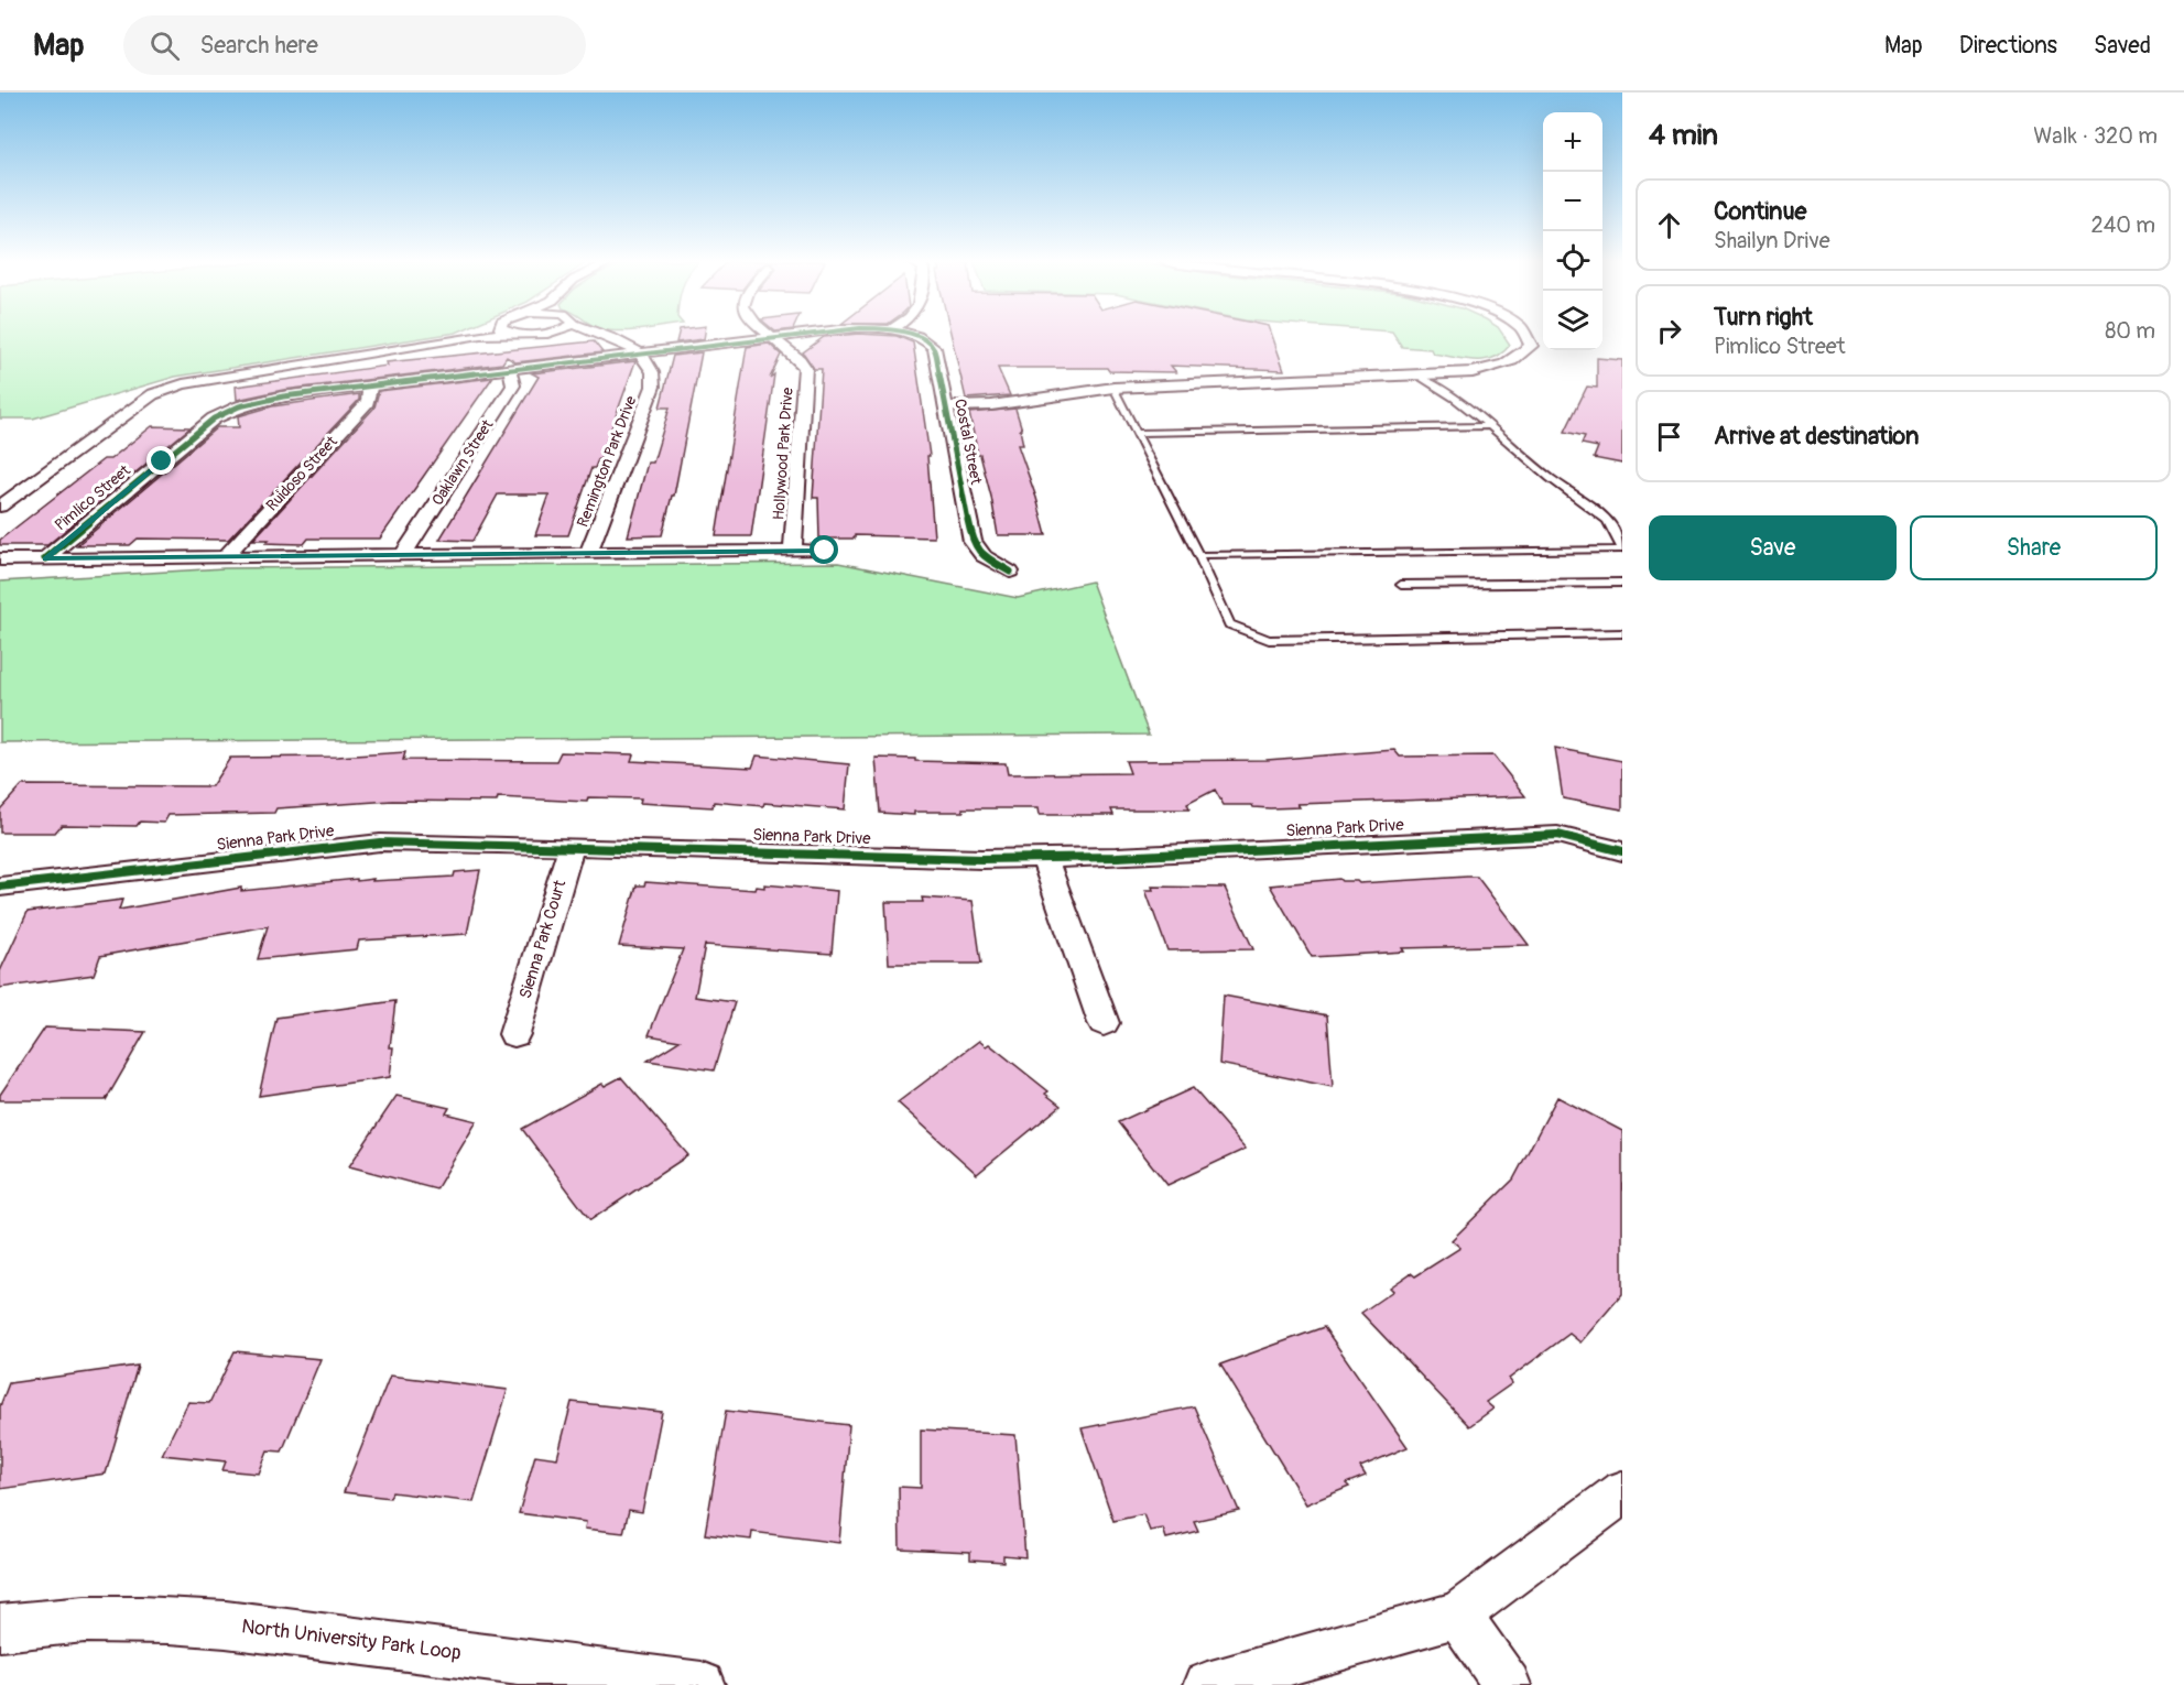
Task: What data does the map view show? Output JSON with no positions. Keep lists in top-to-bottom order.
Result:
{
  "streets": {
    "street": [
      "Costal Street",
      "Hollywood Park Drive",
      "Remington Park Drive",
      "Oaklawn Street",
      "Ruidoso Street",
      "Pimlico Street",
      "Sienna Park Drive",
      "Sienna Park Court",
      "North University Park Loop"
    ]
  },
  "crossings": [
    ["Hollywood Park Drive", "Pimlico Street"],
    ["Remington Park Drive", "Pimlico Street"],
    ["Oaklawn Street", "Pimlico Street"],
    ["Ruidoso Street", "Pimlico Street"],
    ["Sienna Park Drive", "Sienna Park Court"]
  ],
  "page": {
    "header": "Map",
    "search": "Search here",
    "nav": ["Map", "Directions", "Saved"],
    "heading": ["4 min", "Walk · 320 m"],
    "map_buttons": ["+", "−"],
    "list": [
      ["Continue", "Shailyn Drive", "240 m"],
      ["Turn right", "Pimlico Street", "80 m"],
      "Arrive at destination"
    ],
    "buttons": ["Save", "Share"]
  }
}
